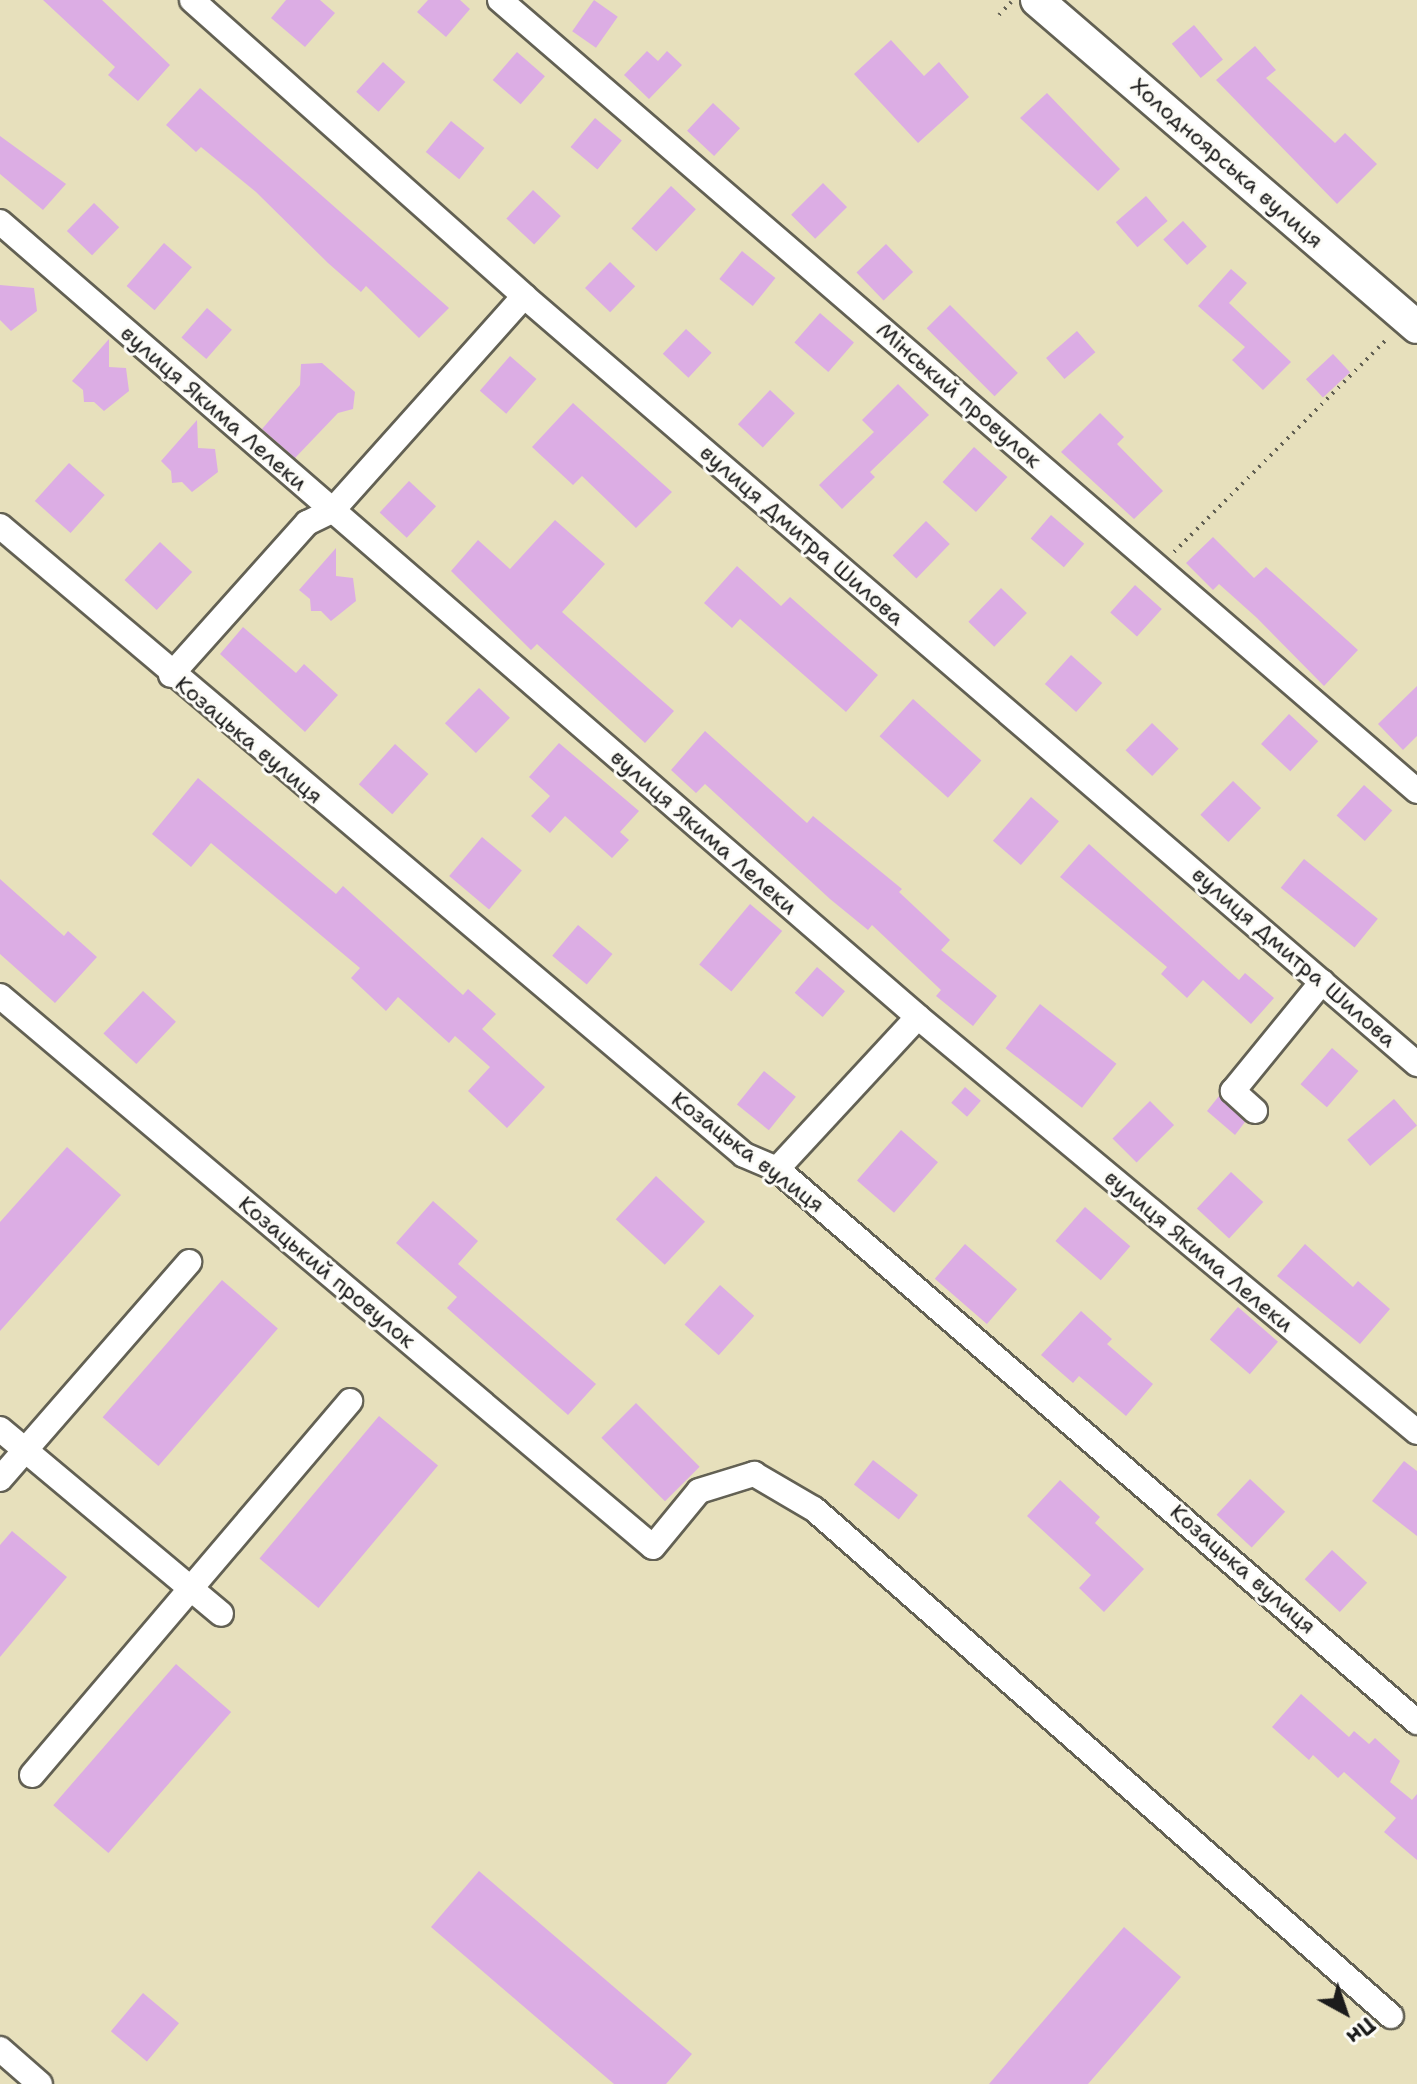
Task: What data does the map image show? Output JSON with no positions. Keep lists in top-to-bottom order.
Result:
{
  "streets": {
    "main road": ["Холодноярська вулиця"],
    "street": [
      "Мінський провулок",
      "вулиця Якима Лелеки",
      "вулиця Дмитра Шилова",
      "Козацька вулиця",
      "Козацький провулок"
    ]
  },
  "north": "bottom right"
}
